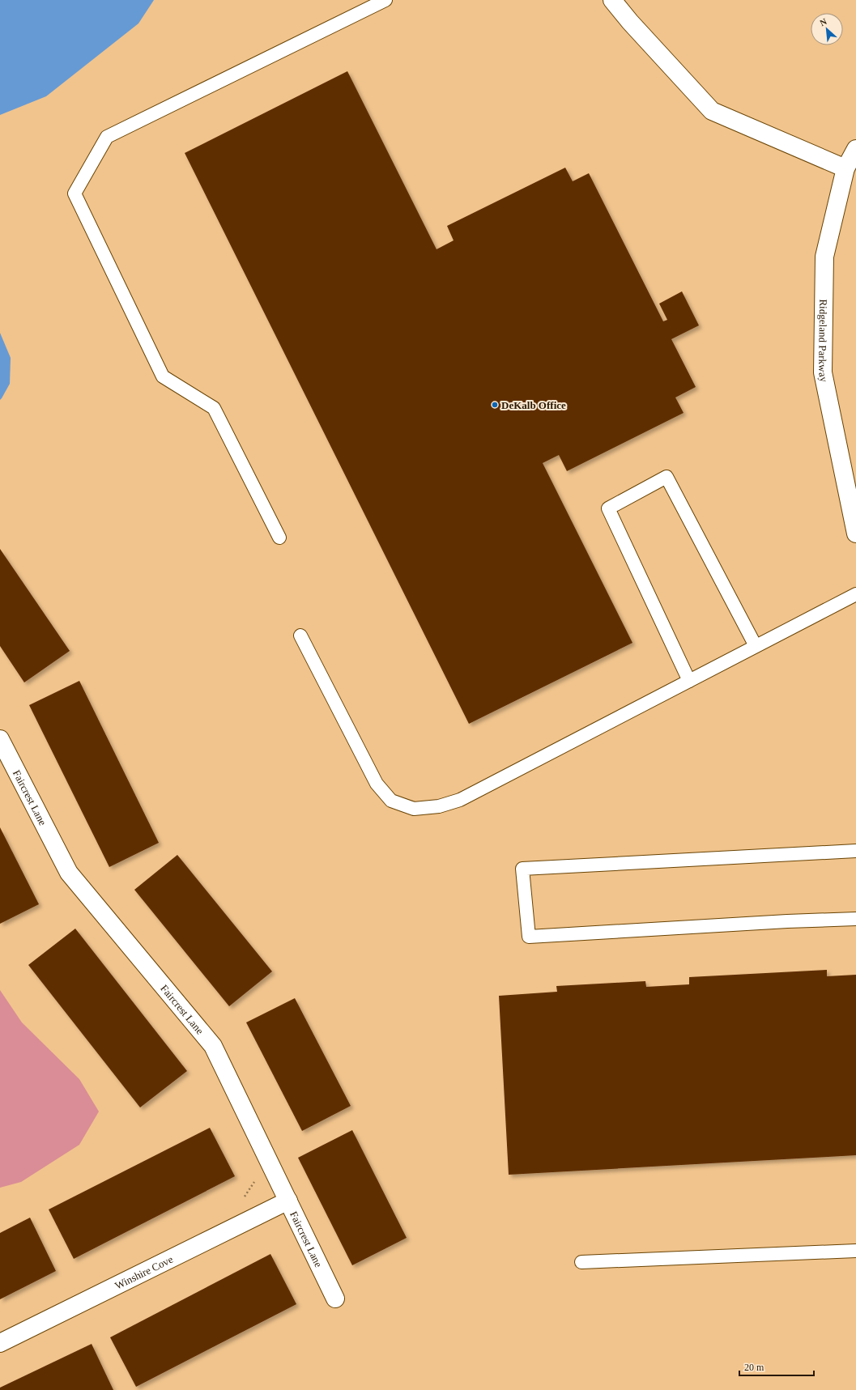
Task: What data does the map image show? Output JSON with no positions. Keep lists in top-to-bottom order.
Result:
{
  "streets": {
    "street": ["Ridgeland Parkway", "Faircrest Lane", "Winshire Cove"]
  },
  "crossings": [
    ["Faircrest Lane", "Winshire Cove"]
  ],
  "places": ["DeKalb Office"],
  "scale_bar": "20 m",
  "north": "top left"
}
